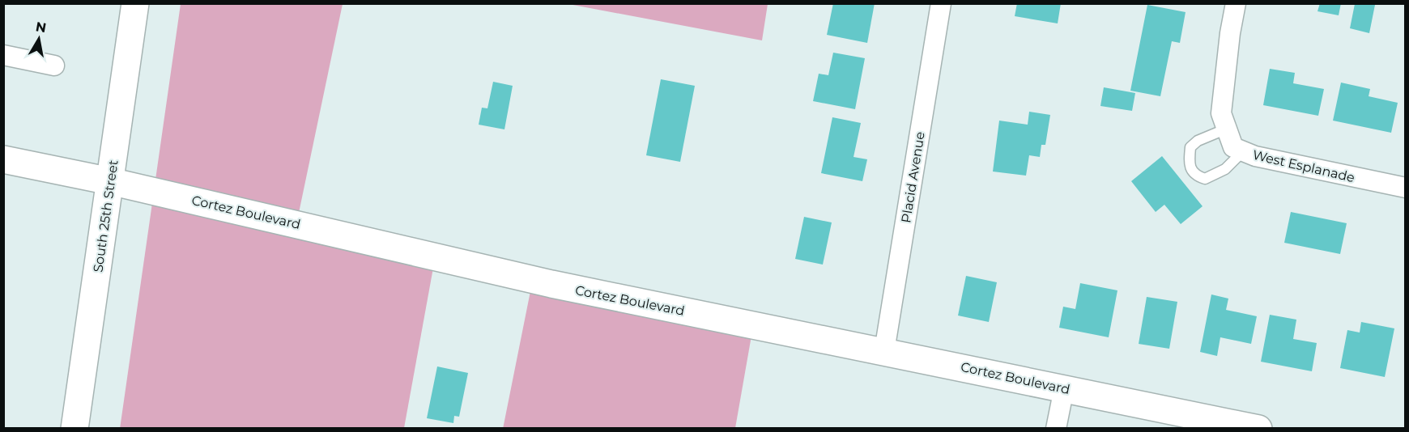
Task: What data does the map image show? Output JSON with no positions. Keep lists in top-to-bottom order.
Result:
{
  "streets": {
    "street": [
      "West Esplanade",
      "Placid Avenue",
      "Cortez Boulevard",
      "South 25th Street"
    ]
  },
  "crossings": [
    ["Placid Avenue", "Cortez Boulevard"],
    ["Cortez Boulevard", "South 25th Street"]
  ],
  "north": "top"
}
